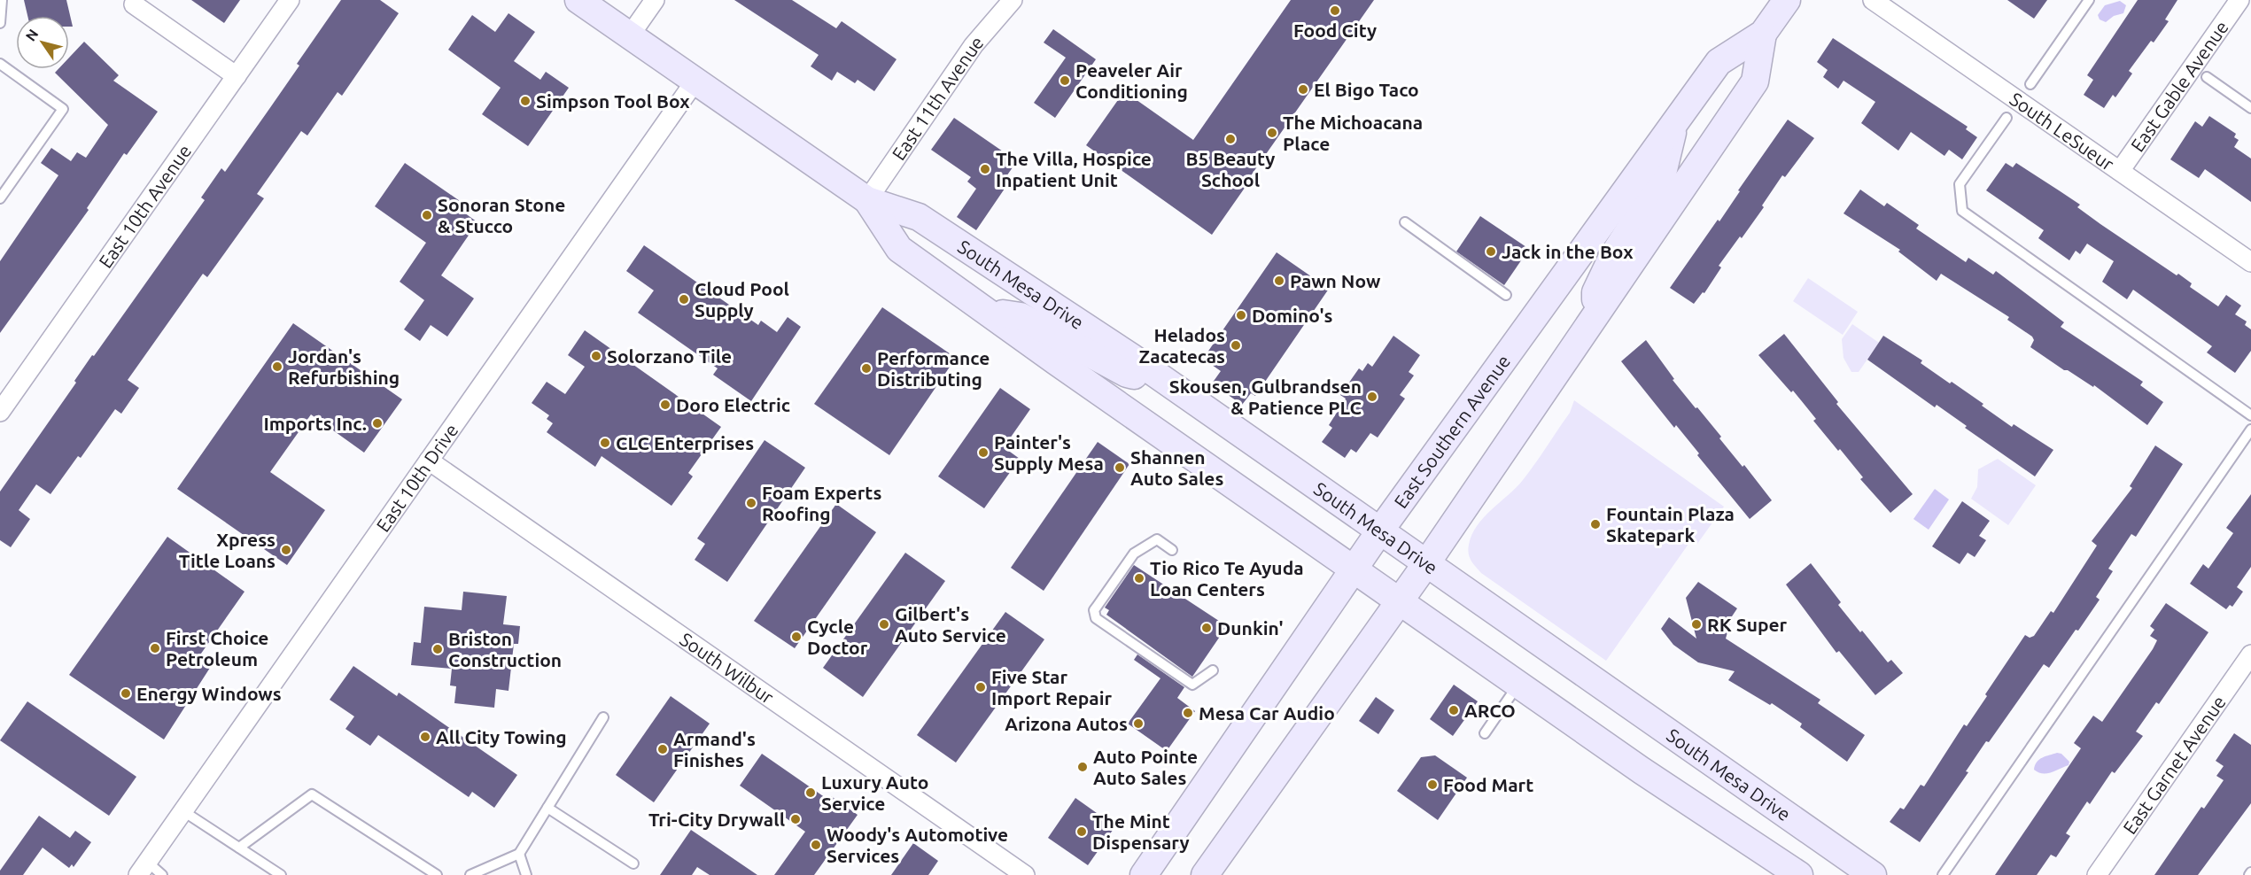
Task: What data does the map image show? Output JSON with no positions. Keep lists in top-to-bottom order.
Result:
{
  "streets": {
    "main road": ["South Mesa Drive", "East Southern Avenue"],
    "street": [
      "East Gable Avenue",
      "East 11th Avenue",
      "South LeSueur",
      "East 10th Avenue",
      "East 10th Drive",
      "South Wilbur",
      "East Garnet Avenue"
    ]
  },
  "crossings": [
    ["East Gable Avenue", "South LeSueur"],
    ["East 11th Avenue", "South Mesa Drive"],
    ["South Mesa Drive", "East Southern Avenue"],
    ["South Mesa Drive", "East 10th Drive"],
    ["East 10th Drive", "South Wilbur"]
  ],
  "places": [
    "Food City",
    "Peaveler Air Conditioning",
    "El Bigo Taco",
    "Simpson Tool Box",
    "The Michoacana Place",
    "B5 Beauty School",
    "The Villa, Hospice Inpatient Unit",
    "Sonoran Stone & Stucco",
    "Jack in the Box",
    "Pawn Now",
    "Cloud Pool Supply",
    "Domino's",
    "Helados Zacatecas",
    "Solorzano Tile",
    "Jordan's Refurbishing",
    "Performance Distributing",
    "Skousen, Gulbrandsen & Patience PLC",
    "Doro Electric",
    "Imports Inc.",
    "CLC Enterprises",
    "Painter's Supply Mesa",
    "Shannen Auto Sales",
    "Foam Experts Roofing",
    "Fountain Plaza Skatepark",
    "Xpress Title Loans",
    "Tio Rico Te Ayuda Loan Centers",
    "Gilbert's Auto Service",
    "RK Super",
    "Dunkin'",
    "Cycle Doctor",
    "First Choice Petroleum",
    "Briston Construction",
    "Five Star Import Repair",
    "Energy Windows",
    "ARCO",
    "Mesa Car Audio",
    "Arizona Autos",
    "All City Towing",
    "Armand's Finishes",
    "Auto Pointe Auto Sales",
    "Food Mart",
    "Luxury Auto Service",
    "Tri-City Drywall",
    "The Mint Dispensary",
    "Woody's Automotive Services"
  ],
  "north": "top left"
}
